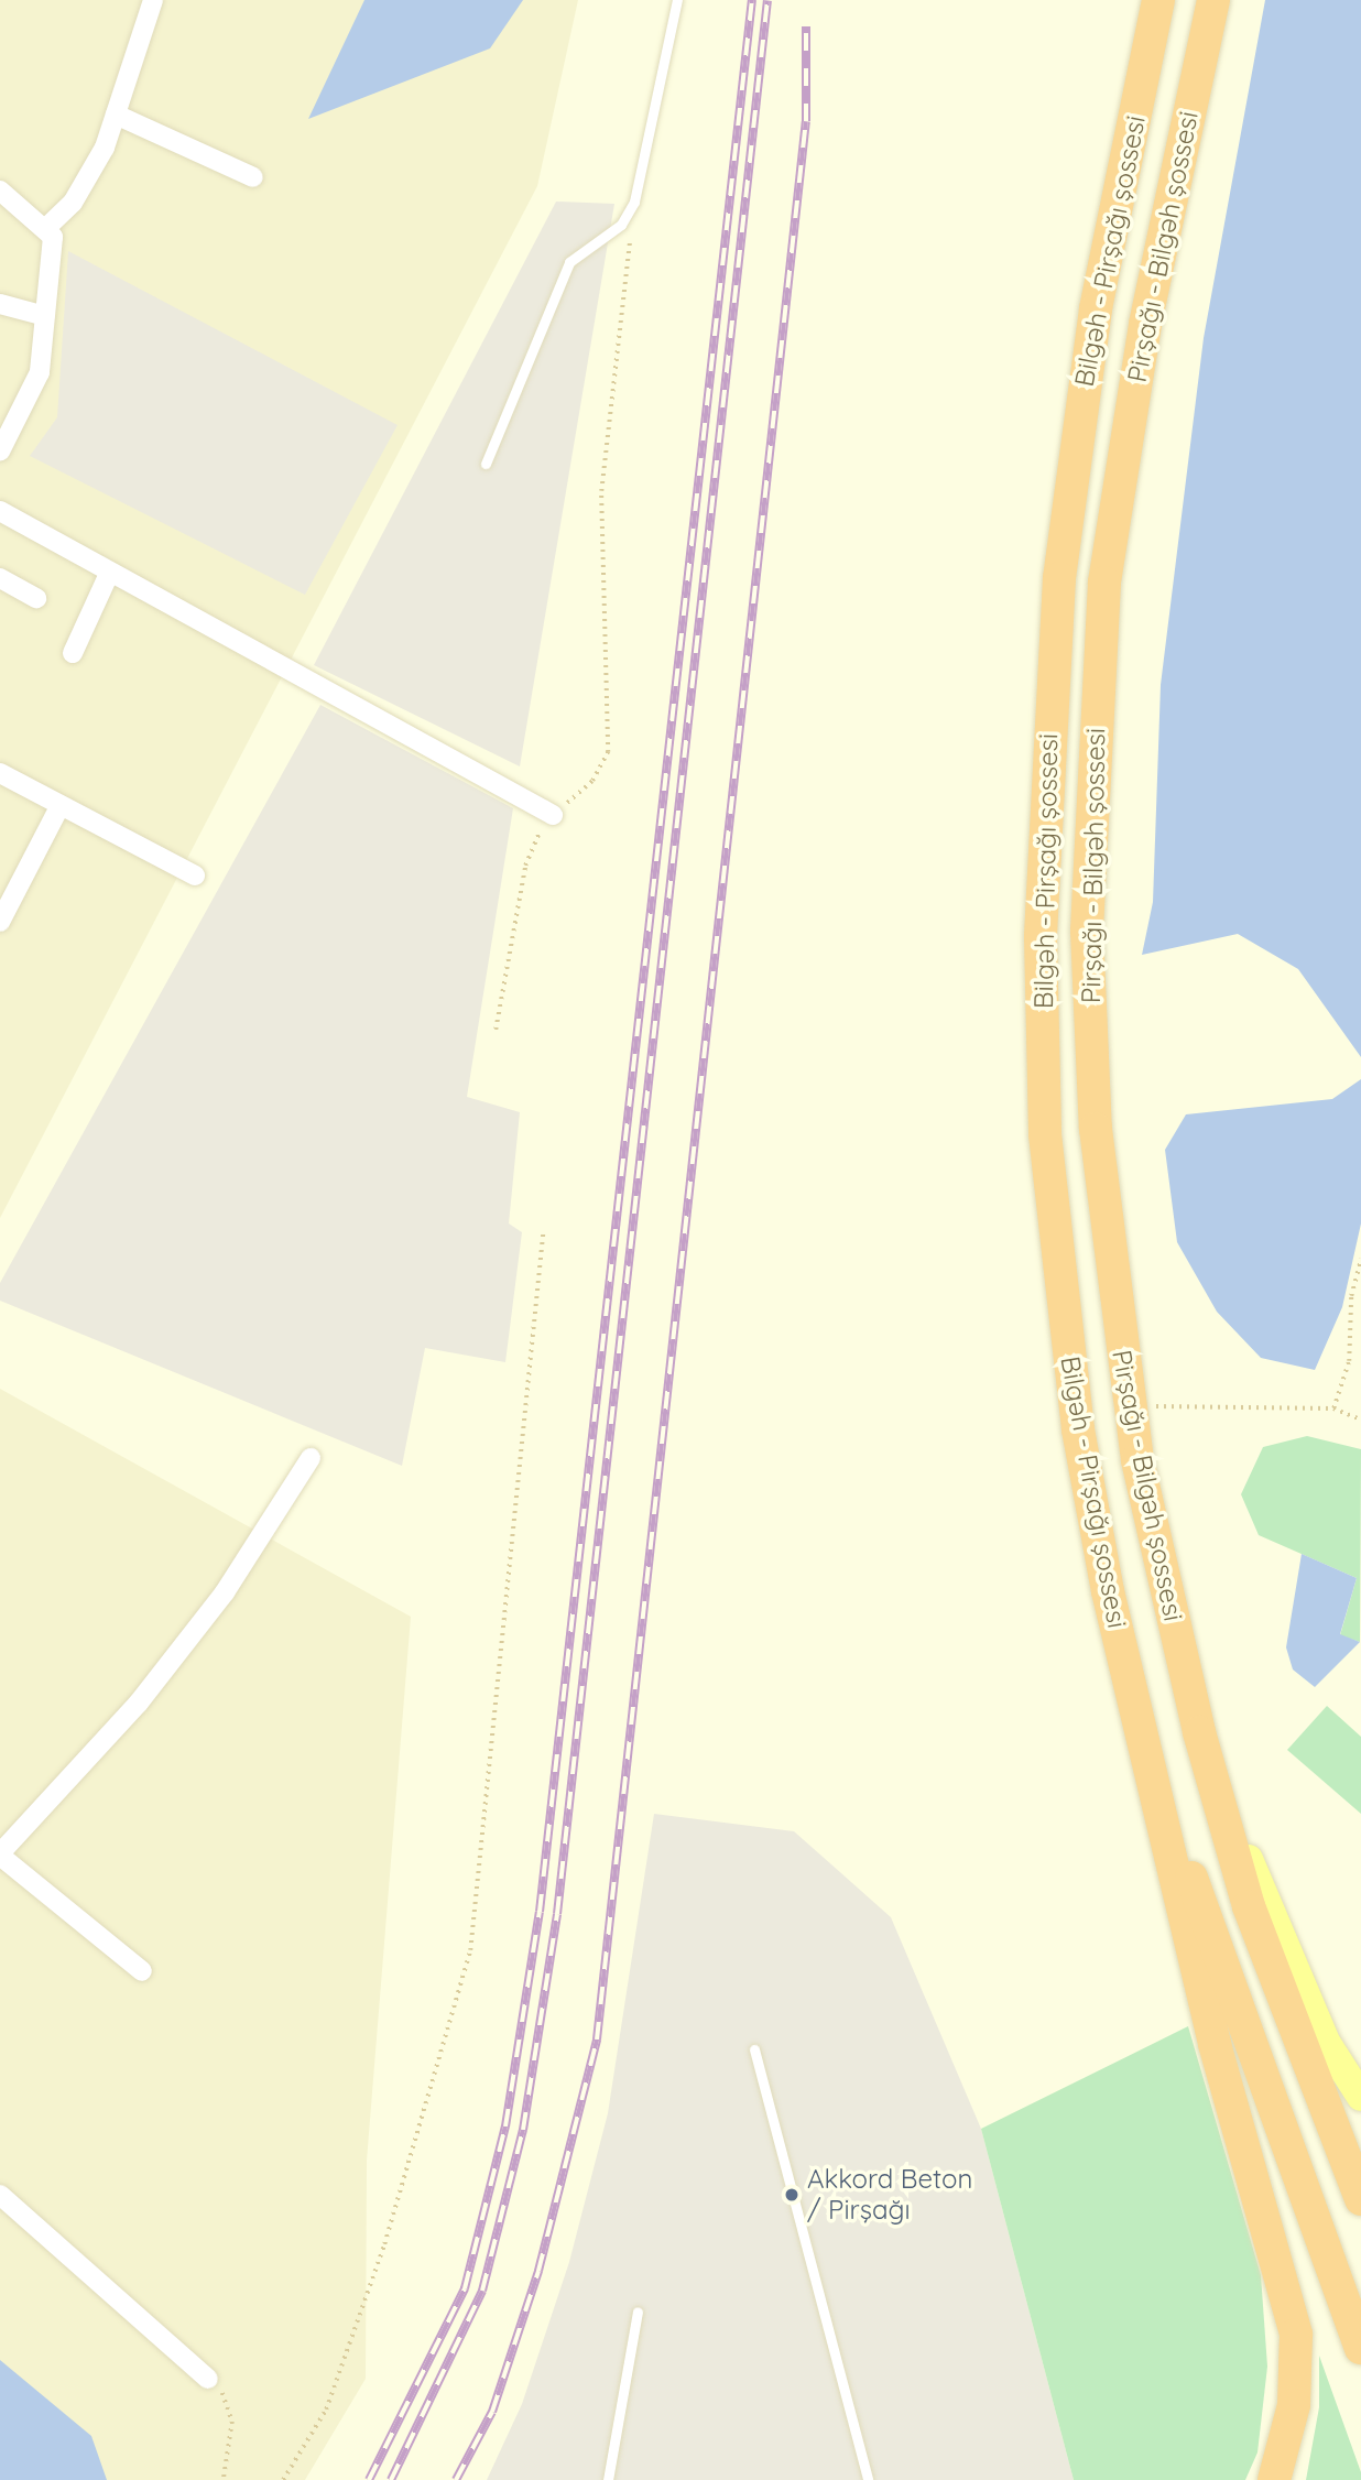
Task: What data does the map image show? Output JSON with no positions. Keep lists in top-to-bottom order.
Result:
{
  "streets": {
    "highway": ["Pirşağı - Bilgəh şossesi", "Bilgəh - Pirşağı şossesi"]
  },
  "places": ["Akkord Beton / Pirşağı"]
}
